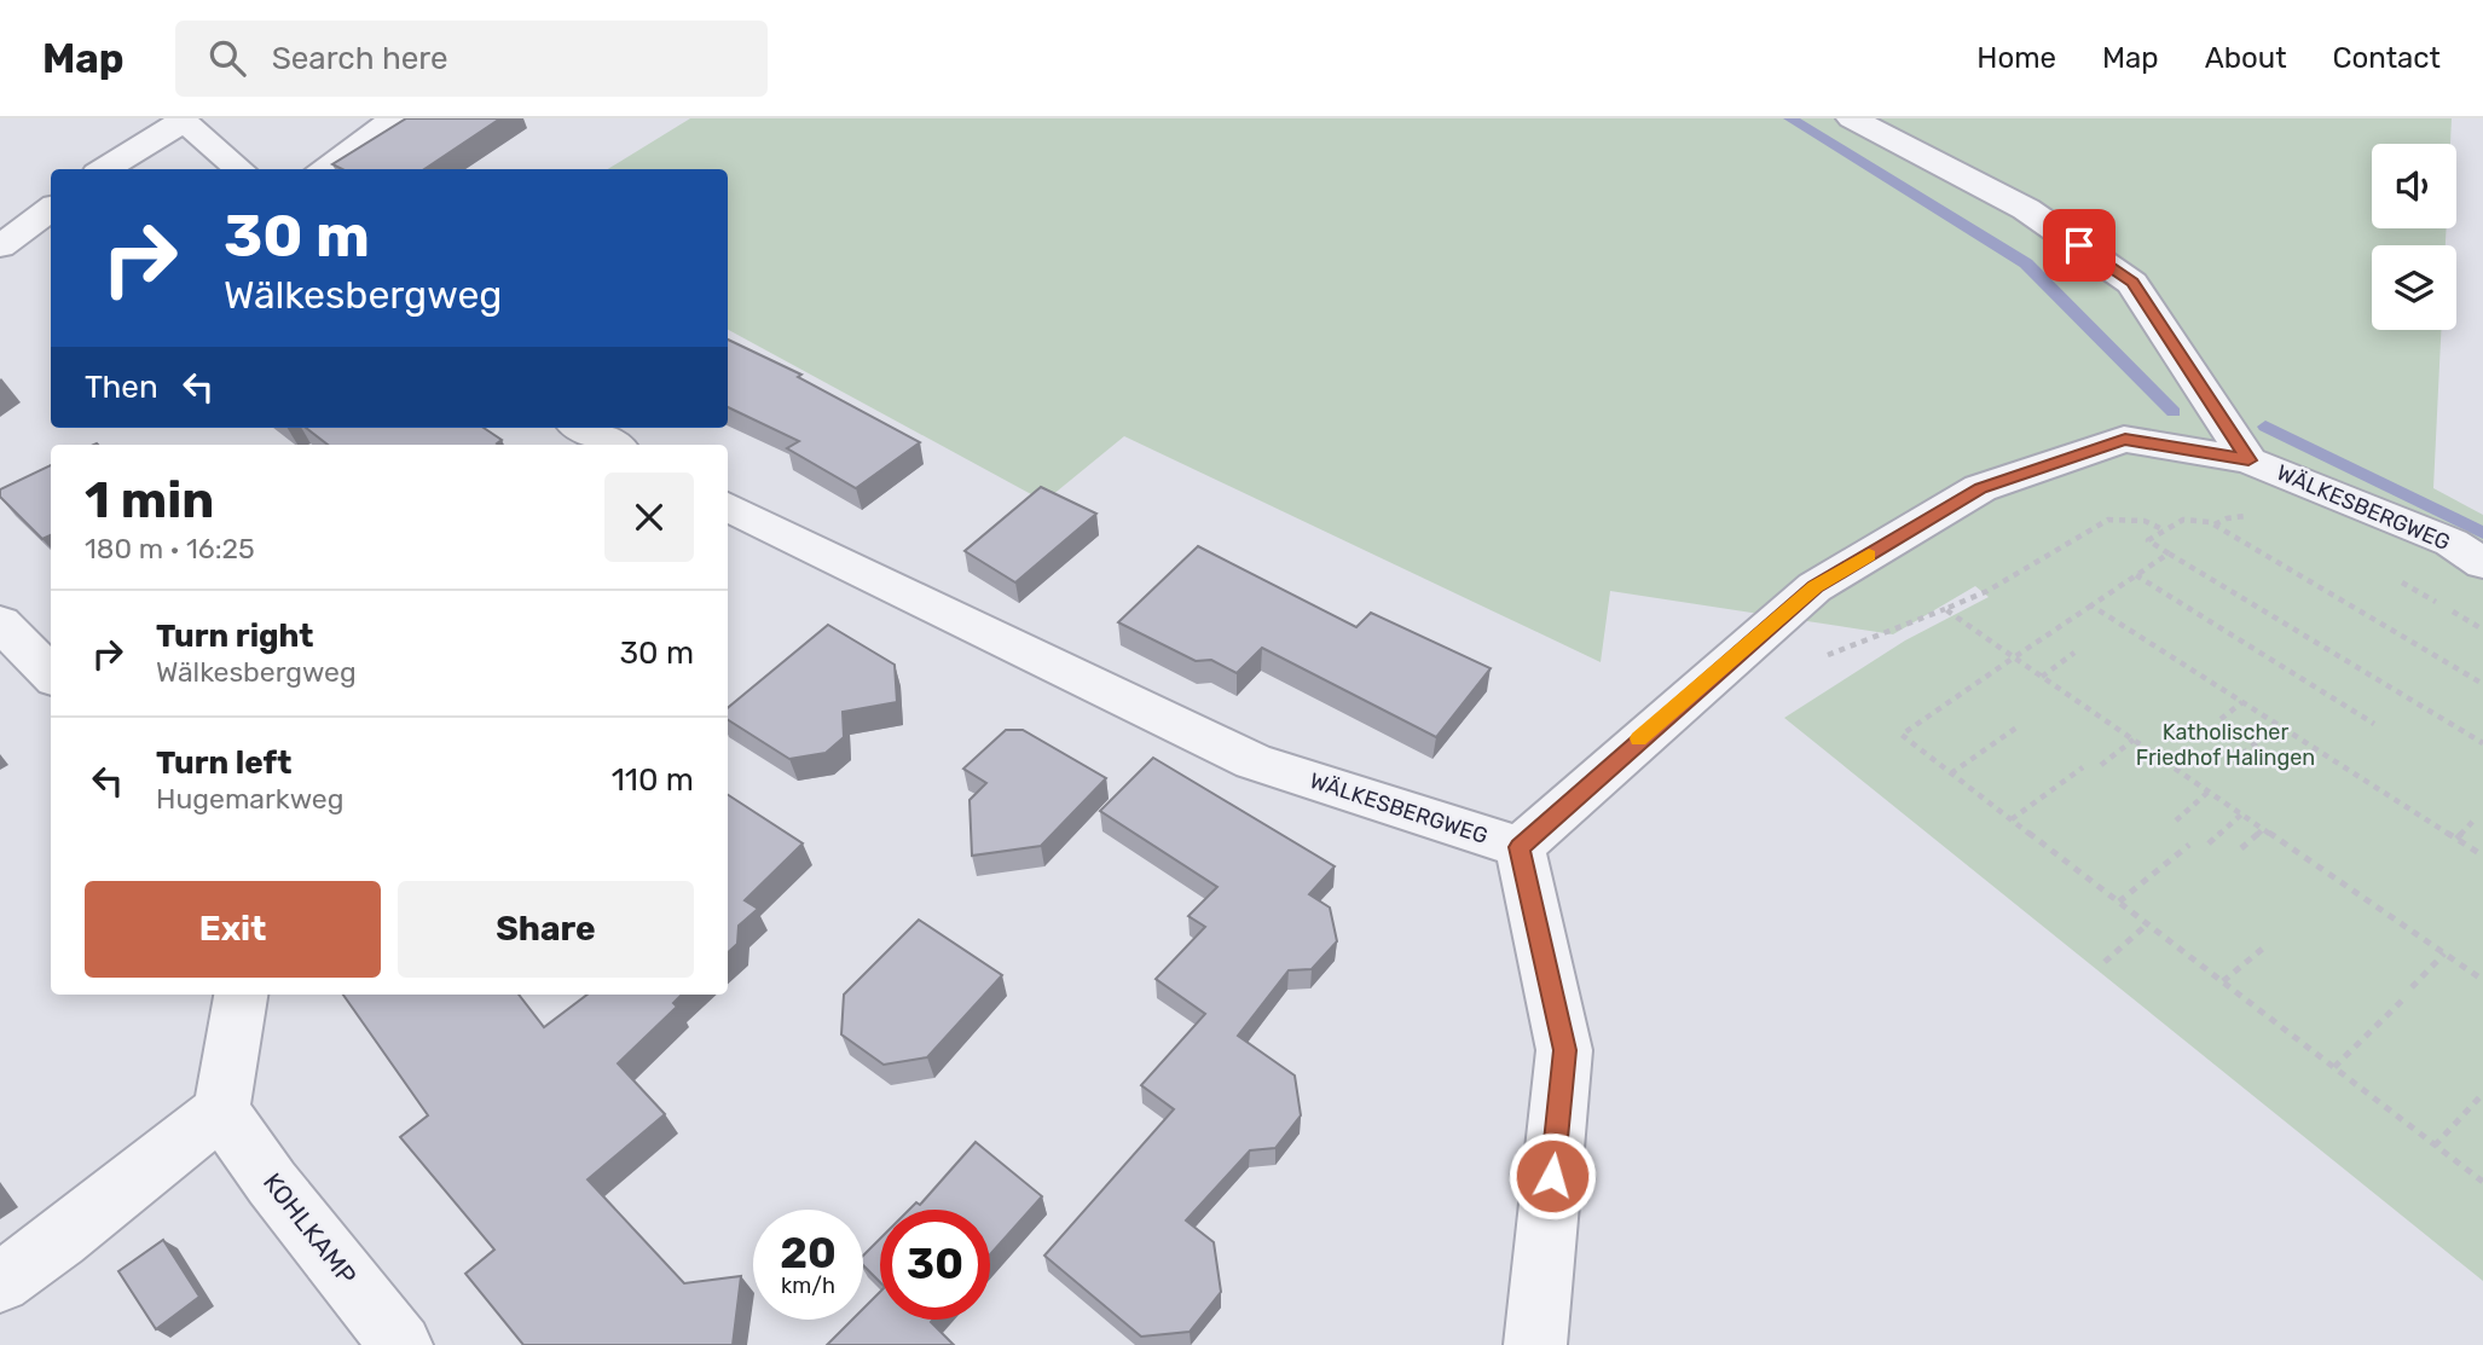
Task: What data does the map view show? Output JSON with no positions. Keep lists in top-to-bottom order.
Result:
{
  "streets": {
    "street": ["WÄLKESBERGWEG", "KOHLKAMP"]
  },
  "parks": ["Katholischer Friedhof Halingen"],
  "page": {
    "header": "Map",
    "search": "Search here",
    "nav": [
      "Home",
      "Map",
      "About",
      "Contact"
    ],
    "turn": ["30 m", "Wälkesbergweg"],
    "then": "Then",
    "heading": ["1 min", "180 m · 16:25"],
    "list": [
      {
        "name": "Turn right",
        "note": "Wälkesbergweg",
        "value": "30 m"
      },
      {
        "name": "Turn left",
        "note": "Hugemarkweg",
        "value": "110 m"
      }
    ],
    "buttons": ["Exit", "Share"],
    "speed": "20 km/h",
    "limit": "30"
  }
}
